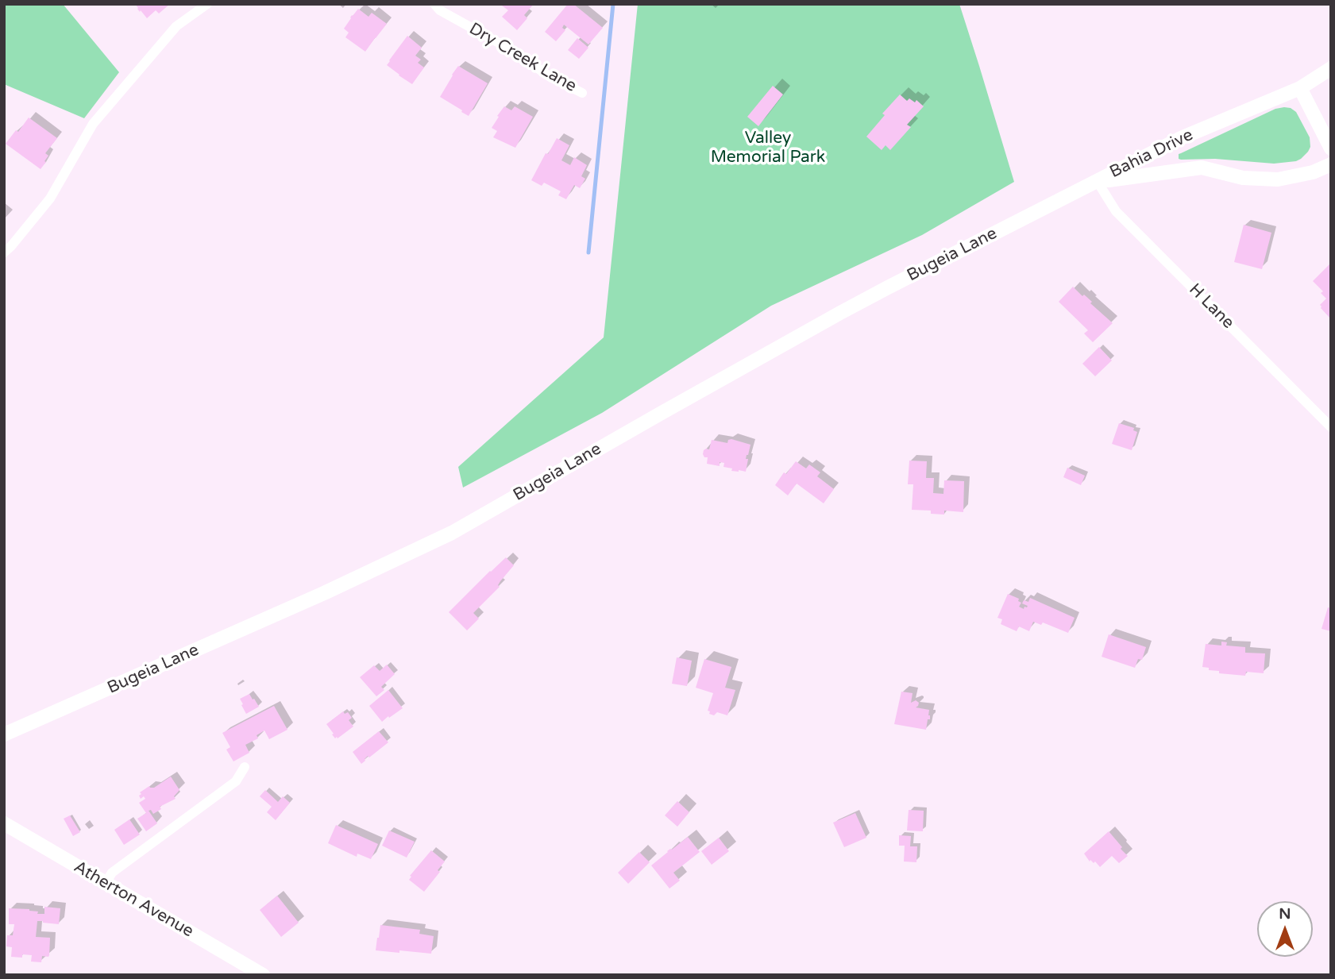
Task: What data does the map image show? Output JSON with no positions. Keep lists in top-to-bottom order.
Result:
{
  "streets": {
    "street": [
      "Dry Creek Lane",
      "Bahia Drive",
      "Bugeia Lane",
      "H Lane",
      "Atherton Avenue"
    ]
  },
  "crossings": [
    ["Bahia Drive", "Bugeia Lane"],
    ["Bahia Drive", "H Lane"],
    ["Bugeia Lane", "H Lane"]
  ],
  "parks": ["Valley Memorial Park"],
  "north": "top"
}
